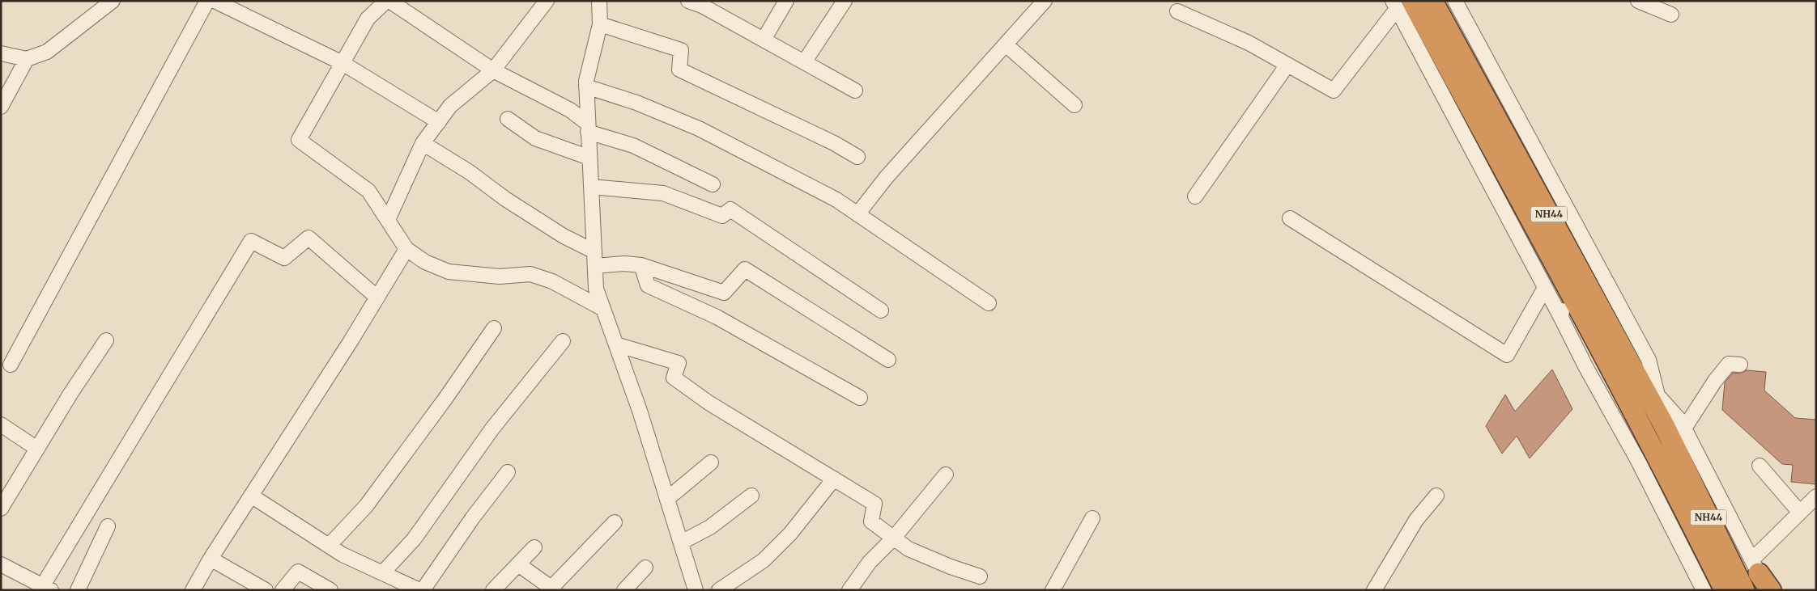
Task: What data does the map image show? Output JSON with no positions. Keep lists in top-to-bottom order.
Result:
{
  "streets": {
    "highway": ["NH44"]
  }
}
